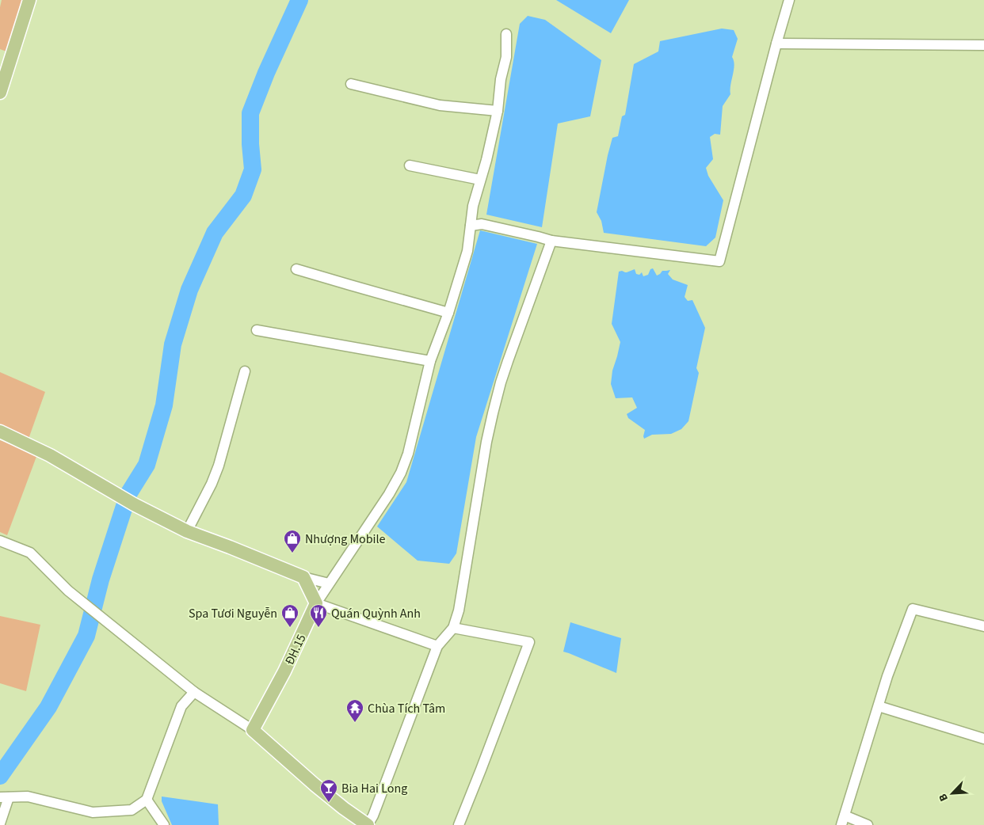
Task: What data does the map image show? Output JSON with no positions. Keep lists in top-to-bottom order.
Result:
{
  "streets": {
    "main road": ["ĐH.15"]
  },
  "places": {
    "shop": ["Nhượng Mobile", "Spa Tươi Nguyễn"],
    "restaurant": ["Quán Quỳnh Anh"],
    "temple": ["Chùa Tích Tâm"],
    "bar": ["Bia Hai Long"]
  },
  "north": "bottom left"
}
